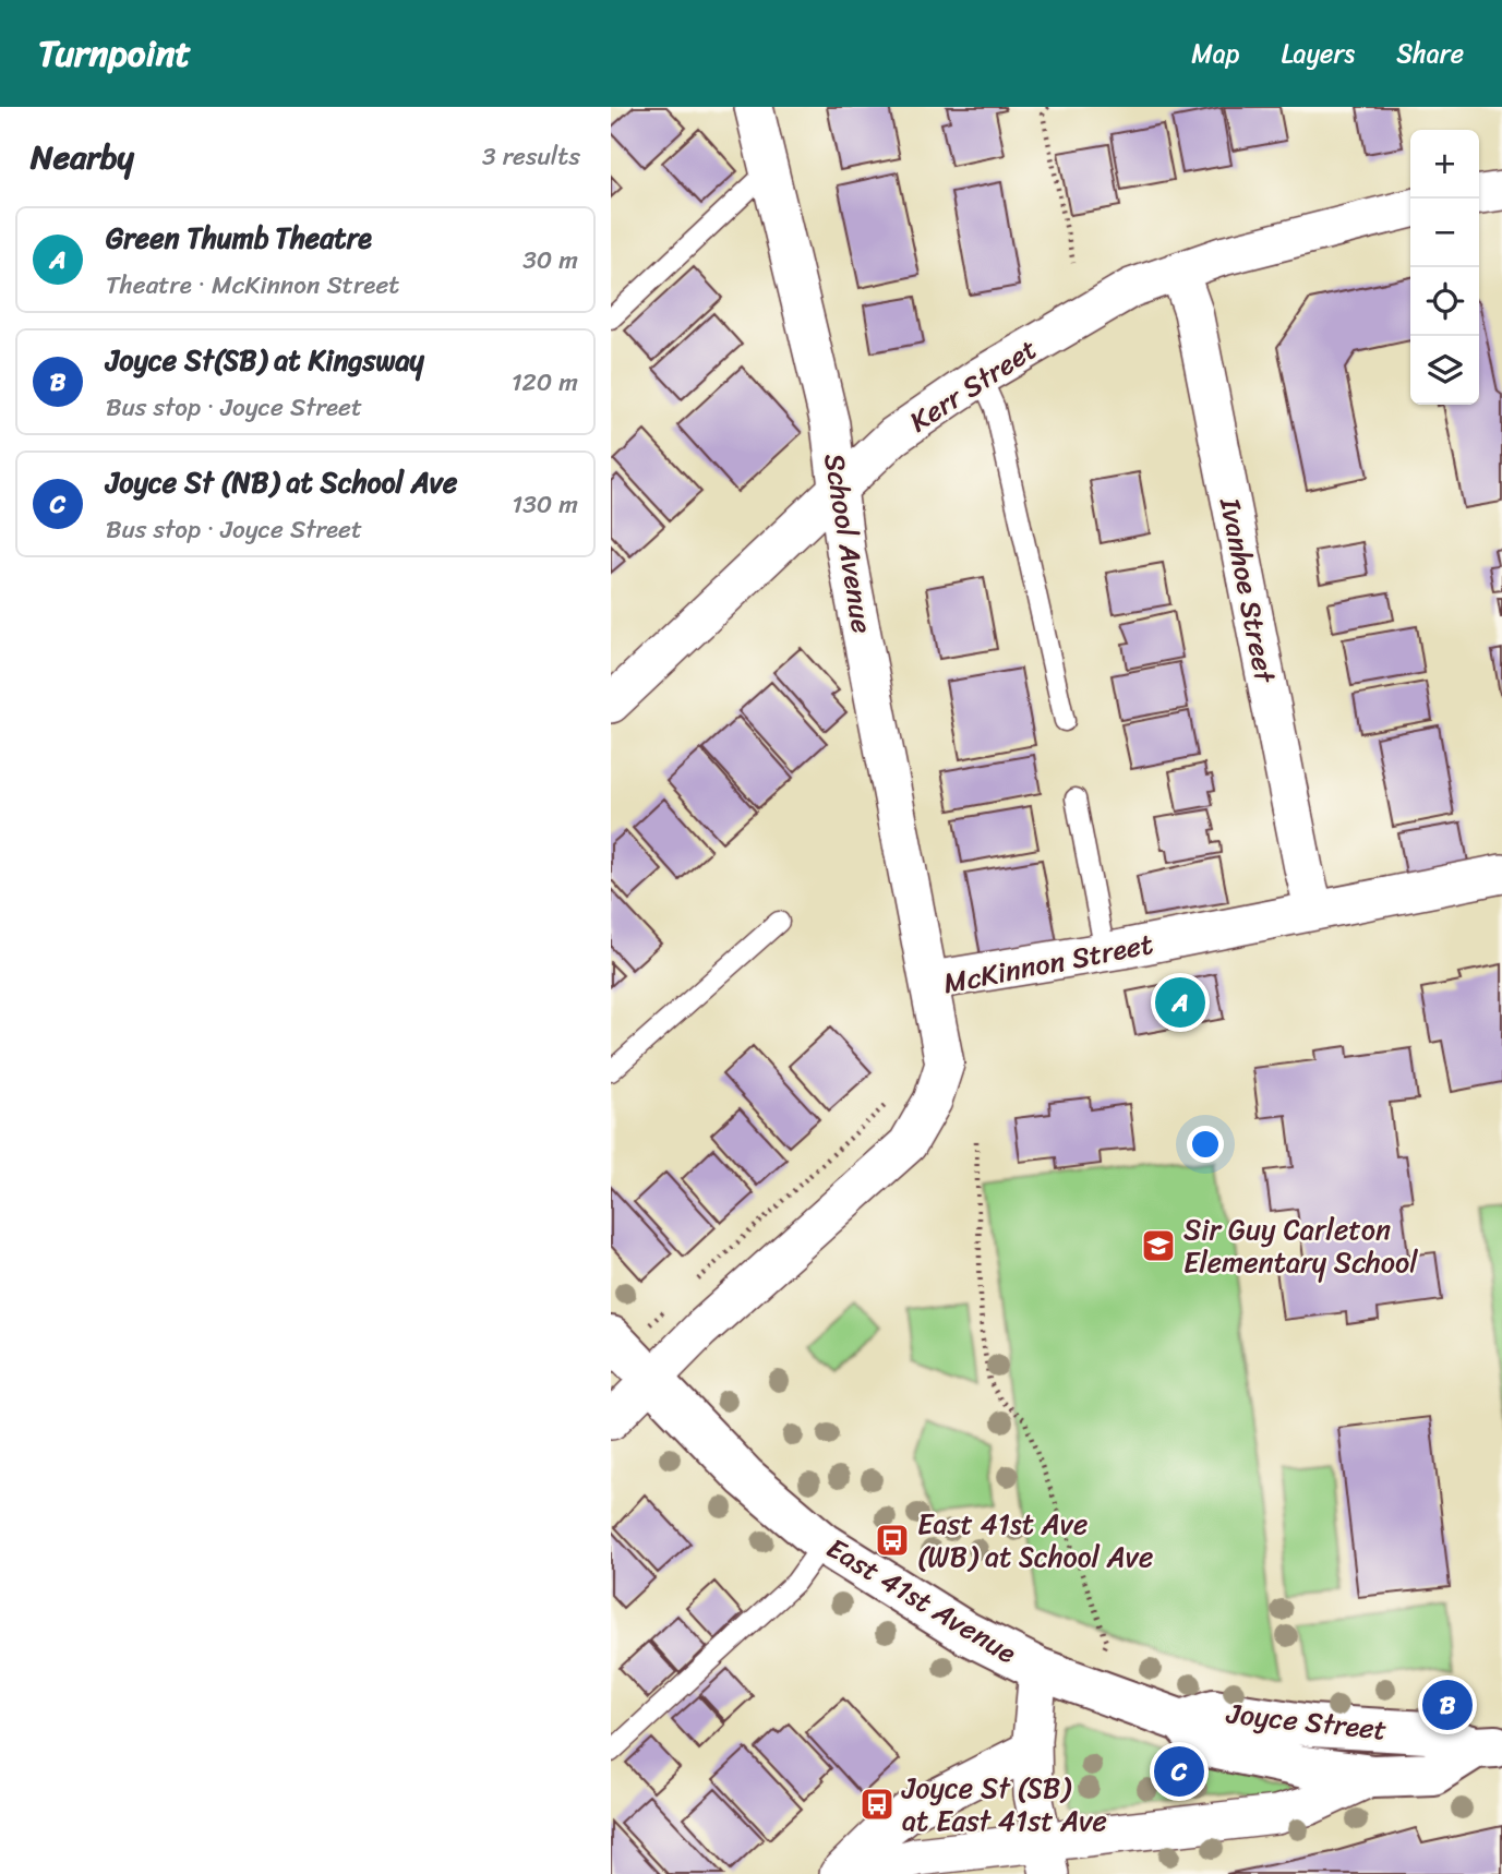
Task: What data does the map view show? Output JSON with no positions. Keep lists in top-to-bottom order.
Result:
{
  "streets": {
    "main road": ["East 41st Avenue", "Joyce Street"],
    "street": [
      "Kerr Street",
      "School Avenue",
      "Ivanhoe Street",
      "McKinnon Street"
    ]
  },
  "crossings": [
    ["Kerr Street", "School Avenue"],
    ["Kerr Street", "Ivanhoe Street"],
    ["School Avenue", "McKinnon Street"],
    ["Ivanhoe Street", "McKinnon Street"],
    ["McKinnon Street", "East 41st Avenue"],
    ["East 41st Avenue", "Joyce Street"]
  ],
  "places": {
    "school or university": ["Sir Guy Carleton Elementary School"],
    "bus stop": ["East 41st Ave (WB) at School Ave", "Joyce St (SB) at East 41st Ave"]
  },
  "page": {
    "header": "Turnpoint",
    "nav": ["Map", "Layers", "Share"],
    "heading": ["Nearby", "3 results"],
    "map_buttons": ["+", "−"],
    "list": [
      {
        "mark": "A",
        "name": "Green Thumb Theatre",
        "note": "Theatre · McKinnon Street",
        "value": "30 m"
      },
      {
        "mark": "B",
        "name": "Joyce St(SB) at Kingsway",
        "note": "Bus stop · Joyce Street",
        "value": "120 m"
      },
      {
        "mark": "C",
        "name": "Joyce St (NB) at School Ave",
        "note": "Bus stop · Joyce Street",
        "value": "130 m"
      }
    ],
    "pins": ["A", "B", "C"]
  }
}
